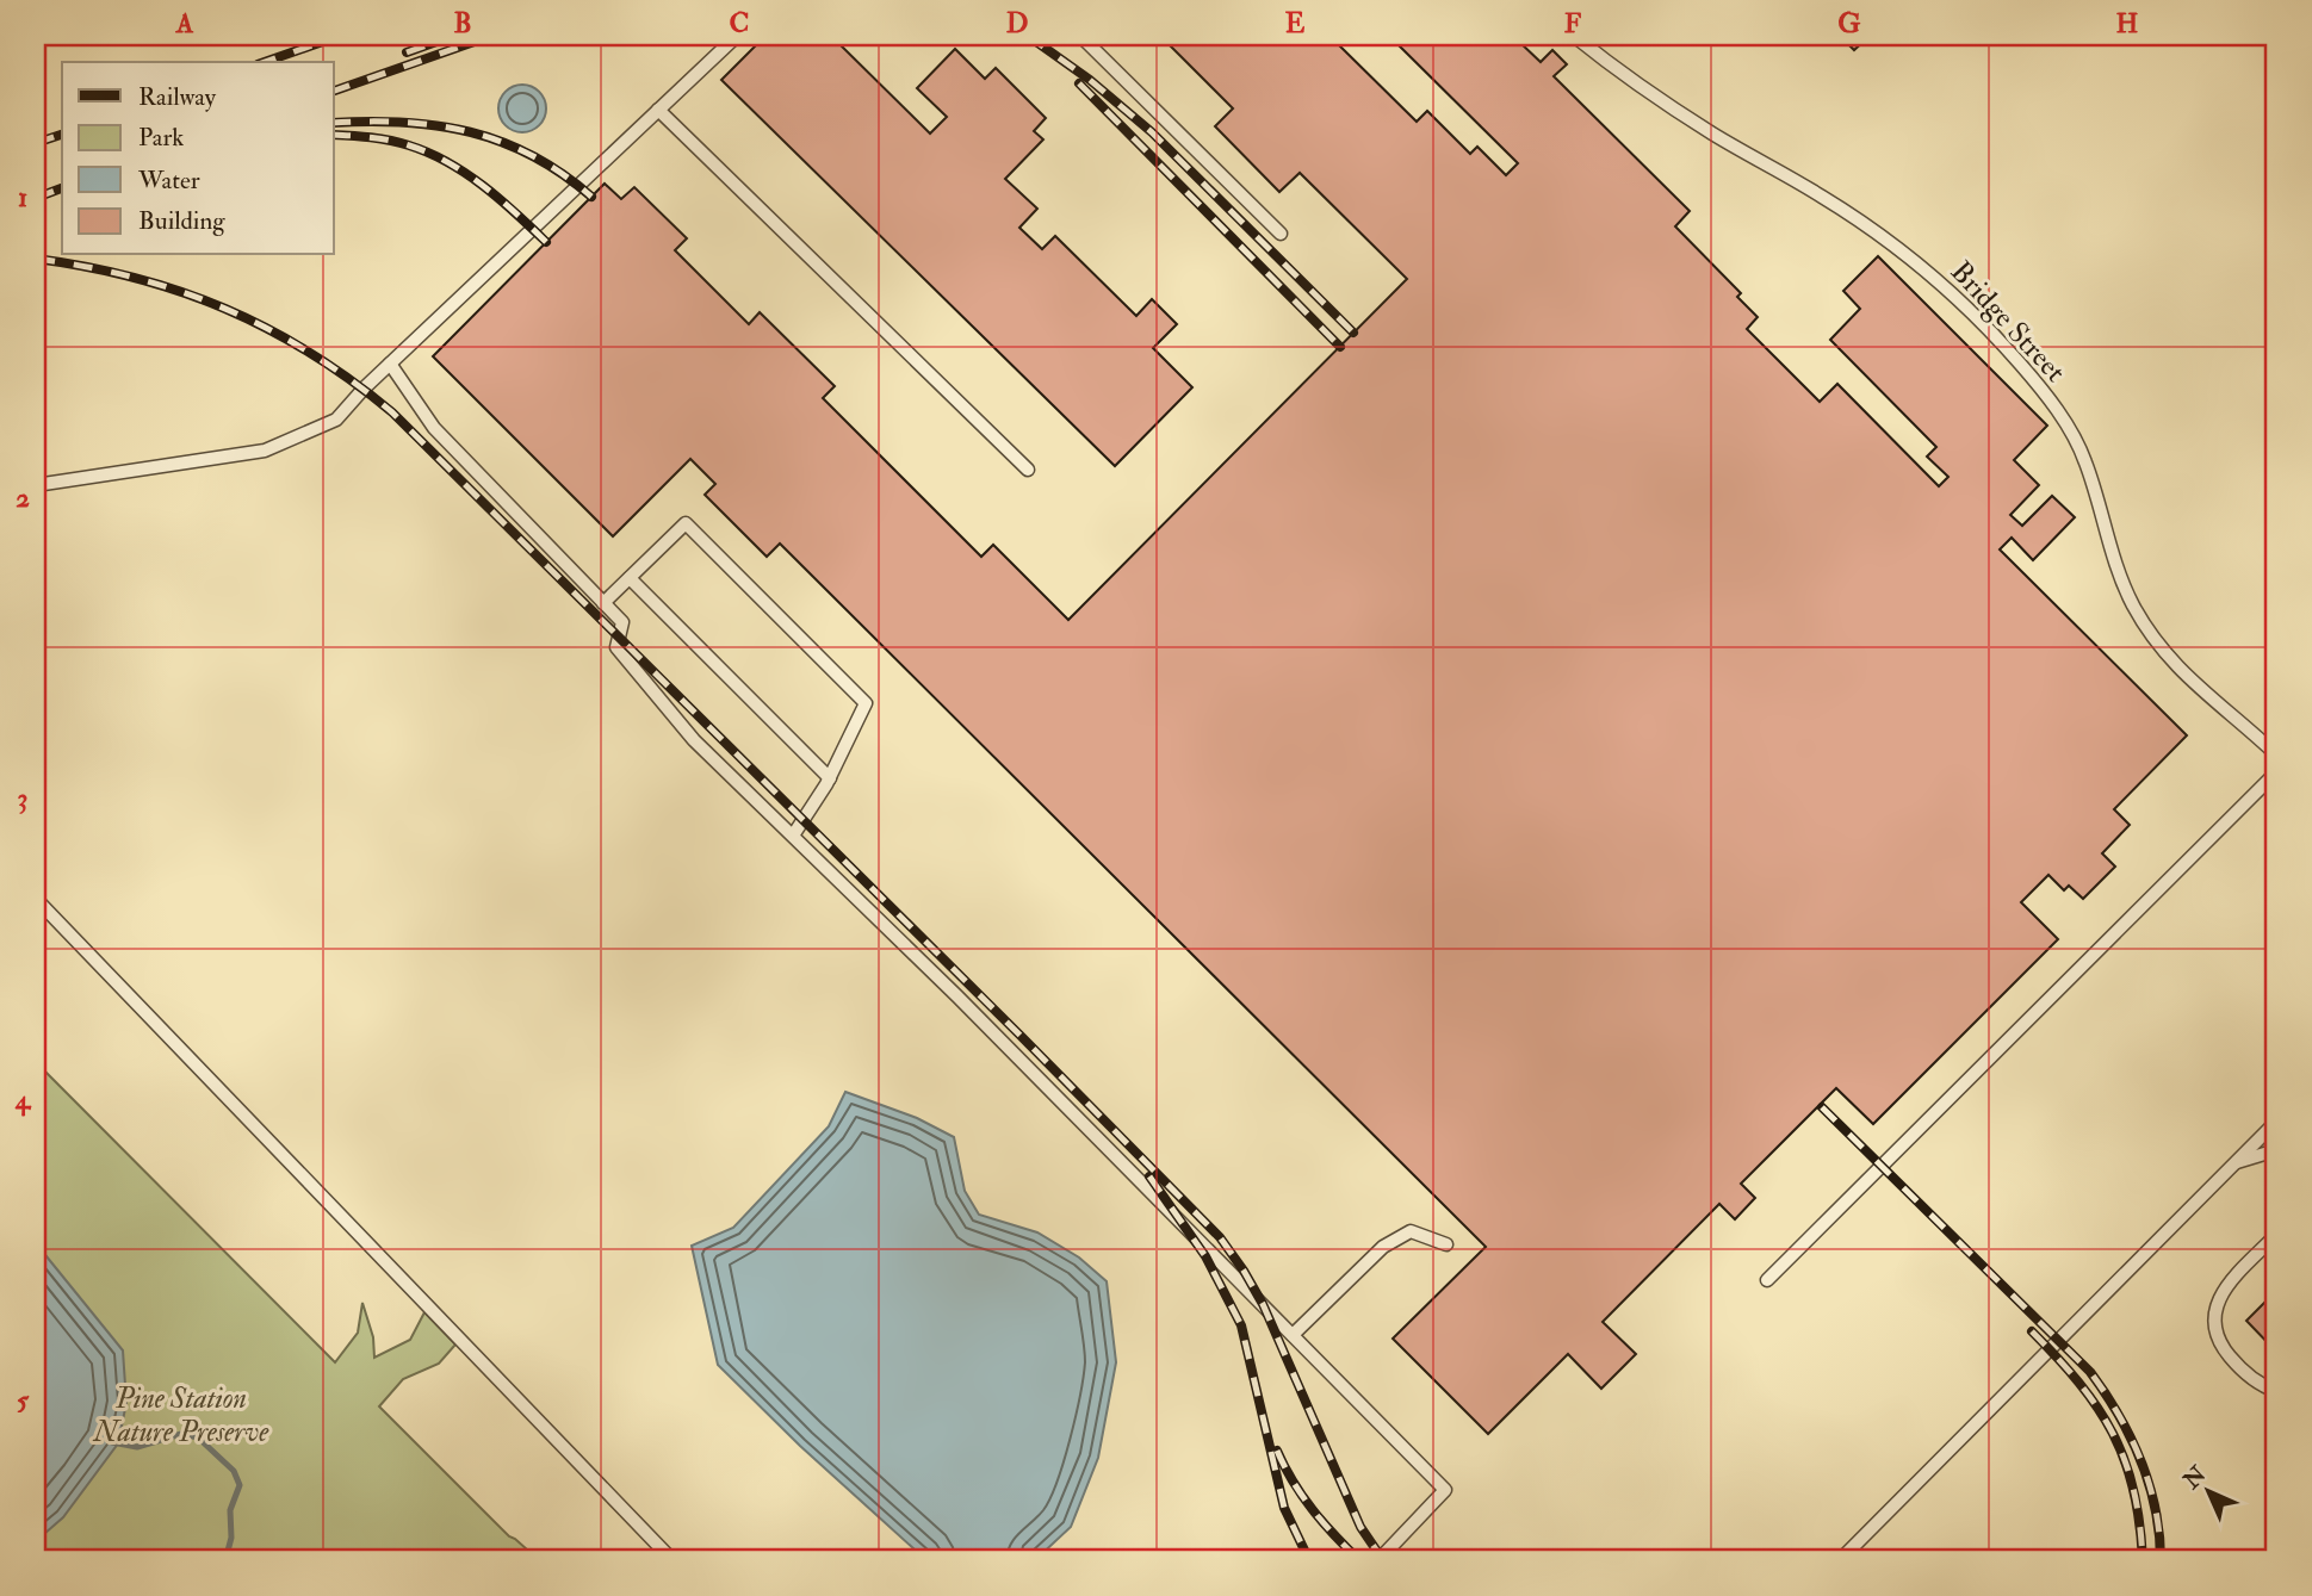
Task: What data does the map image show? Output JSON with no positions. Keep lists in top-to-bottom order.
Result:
{
  "streets": {
    "lane": ["Bridge Street"]
  },
  "parks": ["Pine Station Nature Preserve"],
  "legend": [
    "Railway",
    "Park",
    "Water",
    "Building"
  ],
  "north": "top left",
  "grid": {
    "columns": [
      "A",
      "B",
      "C",
      "D",
      "E",
      "F",
      "G",
      "H"
    ],
    "rows": [
      "1",
      "2",
      "3",
      "4",
      "5"
    ]
  }
}
